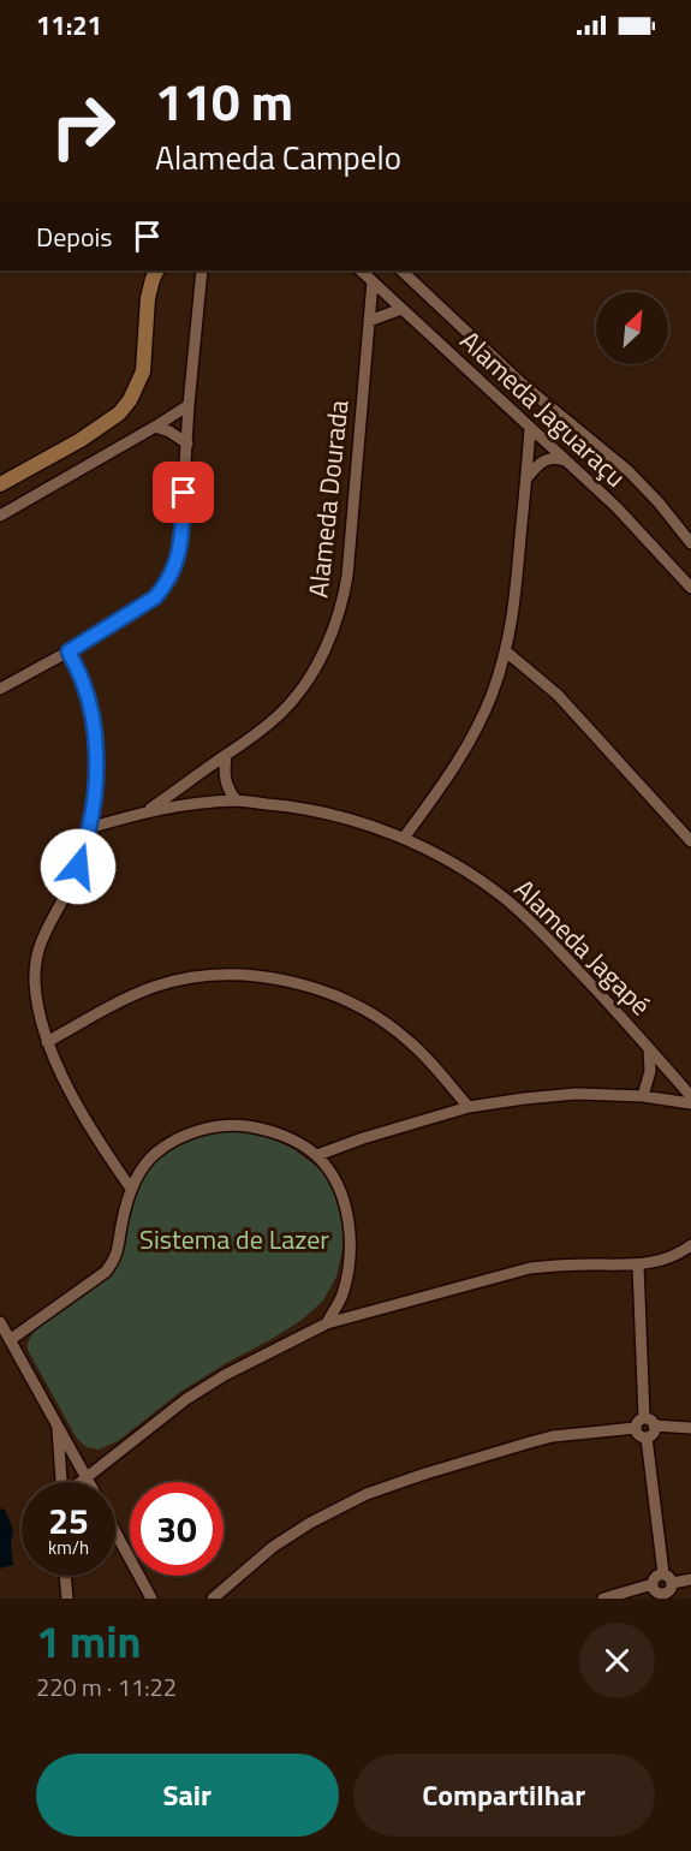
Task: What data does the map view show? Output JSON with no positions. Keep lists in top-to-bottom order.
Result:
{
  "streets": {
    "street": ["Alameda Jaguaraçu", "Alameda Dourada", "Alameda Jagapé"]
  },
  "crossings": [
    ["Alameda Jaguaraçu", "Alameda Dourada"],
    ["Alameda Dourada", "Alameda Jagapé"]
  ],
  "parks": ["Sistema de Lazer"],
  "north": "top right",
  "page": {
    "status": "11:21",
    "turn": ["110 m", "Alameda Campelo"],
    "then": "Depois",
    "speed": "25 km/h",
    "limit": "30",
    "heading": ["1 min", "220 m · 11:22"],
    "buttons": ["Sair", "Compartilhar"]
  }
}
